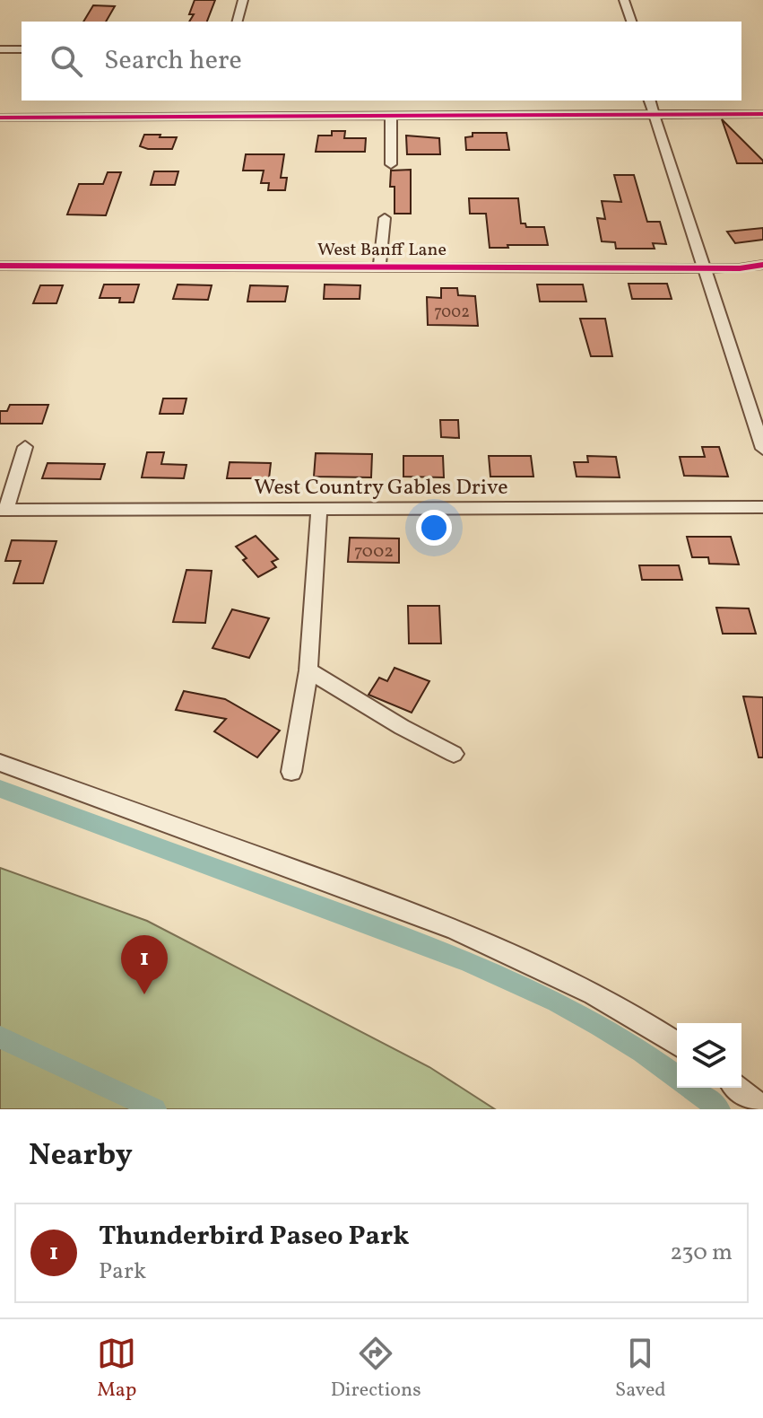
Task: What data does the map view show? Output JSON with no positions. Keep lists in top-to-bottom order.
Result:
{
  "streets": {
    "street": ["West Banff Lane", "West Country Gables Drive"]
  },
  "house_numbers": ["7002", "7002"],
  "page": {
    "search": "Search here",
    "pins": "1",
    "heading": "Nearby",
    "list": [
      {
        "mark": "1",
        "name": "Thunderbird Paseo Park",
        "note": "Park",
        "value": "230 m"
      }
    ],
    "nav": ["Map", "Directions", "Saved"]
  }
}
